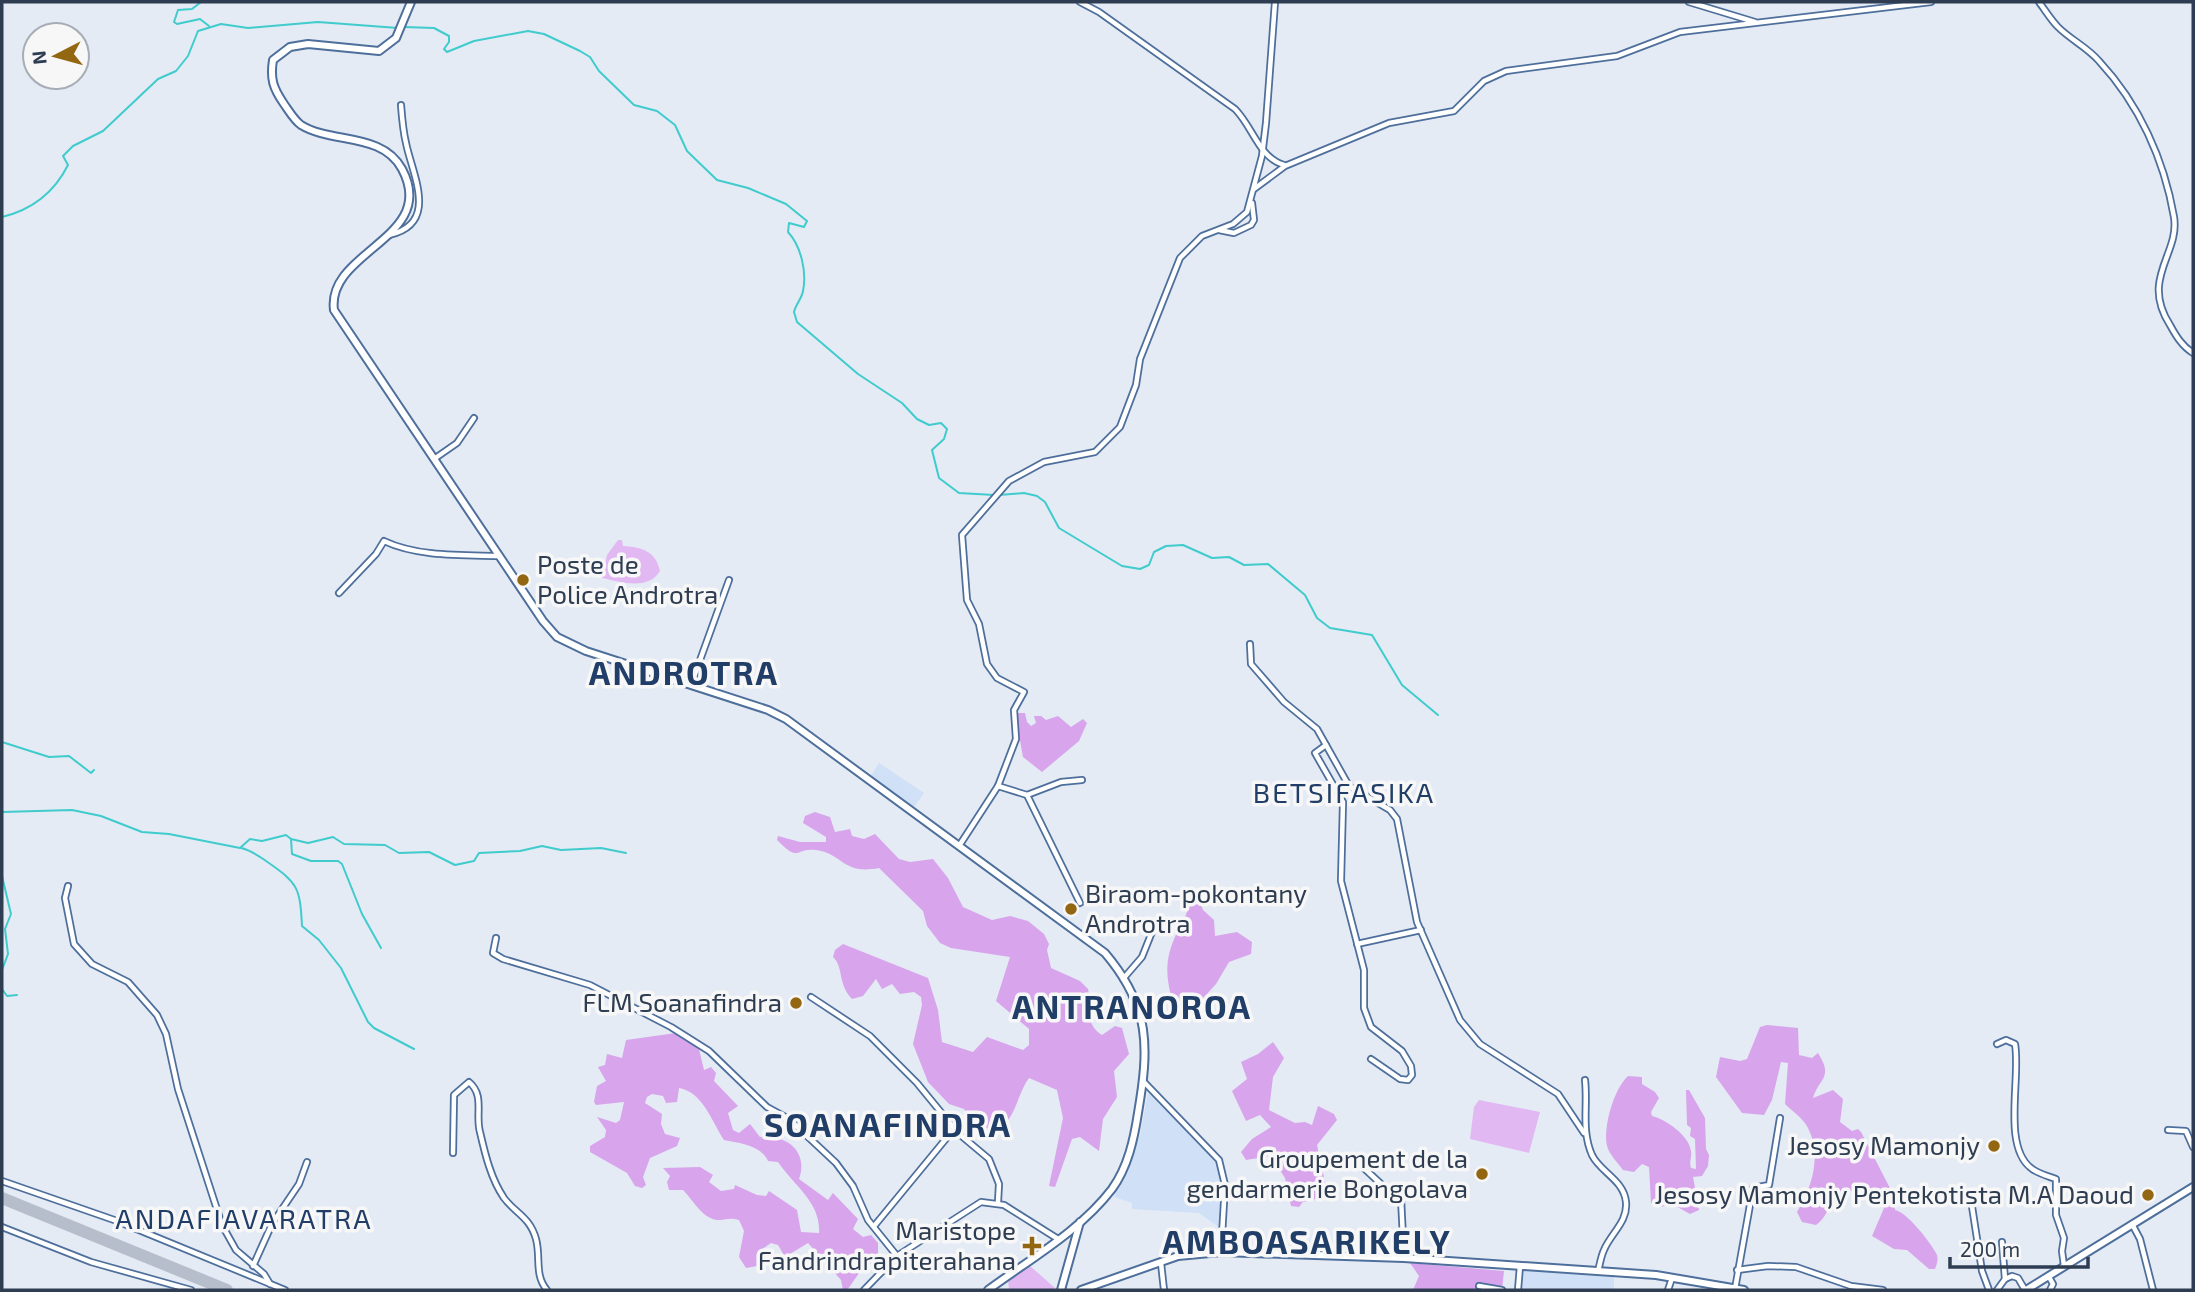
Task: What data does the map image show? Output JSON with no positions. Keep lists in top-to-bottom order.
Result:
{
  "districts": [
    "ANDROTRA",
    "BETSIFASIKA",
    "ANTRANOROA",
    "SOANAFINDRA",
    "ANDAFIAVARATRA",
    "AMBOASARIKELY"
  ],
  "places": {
    "other": [
      "Poste de Police Androtra",
      "Biraom-pokontany Androtra",
      "FLM Soanafindra",
      "Jesosy Mamonjy",
      "Groupement de la gendarmerie Bongolava",
      "Jesosy Mamonjy Pentekotista M.A Daoud"
    ],
    "health": ["Maristope Fandrindrapiterahana"]
  },
  "scale_bar": "200 m",
  "north": "left"
}
